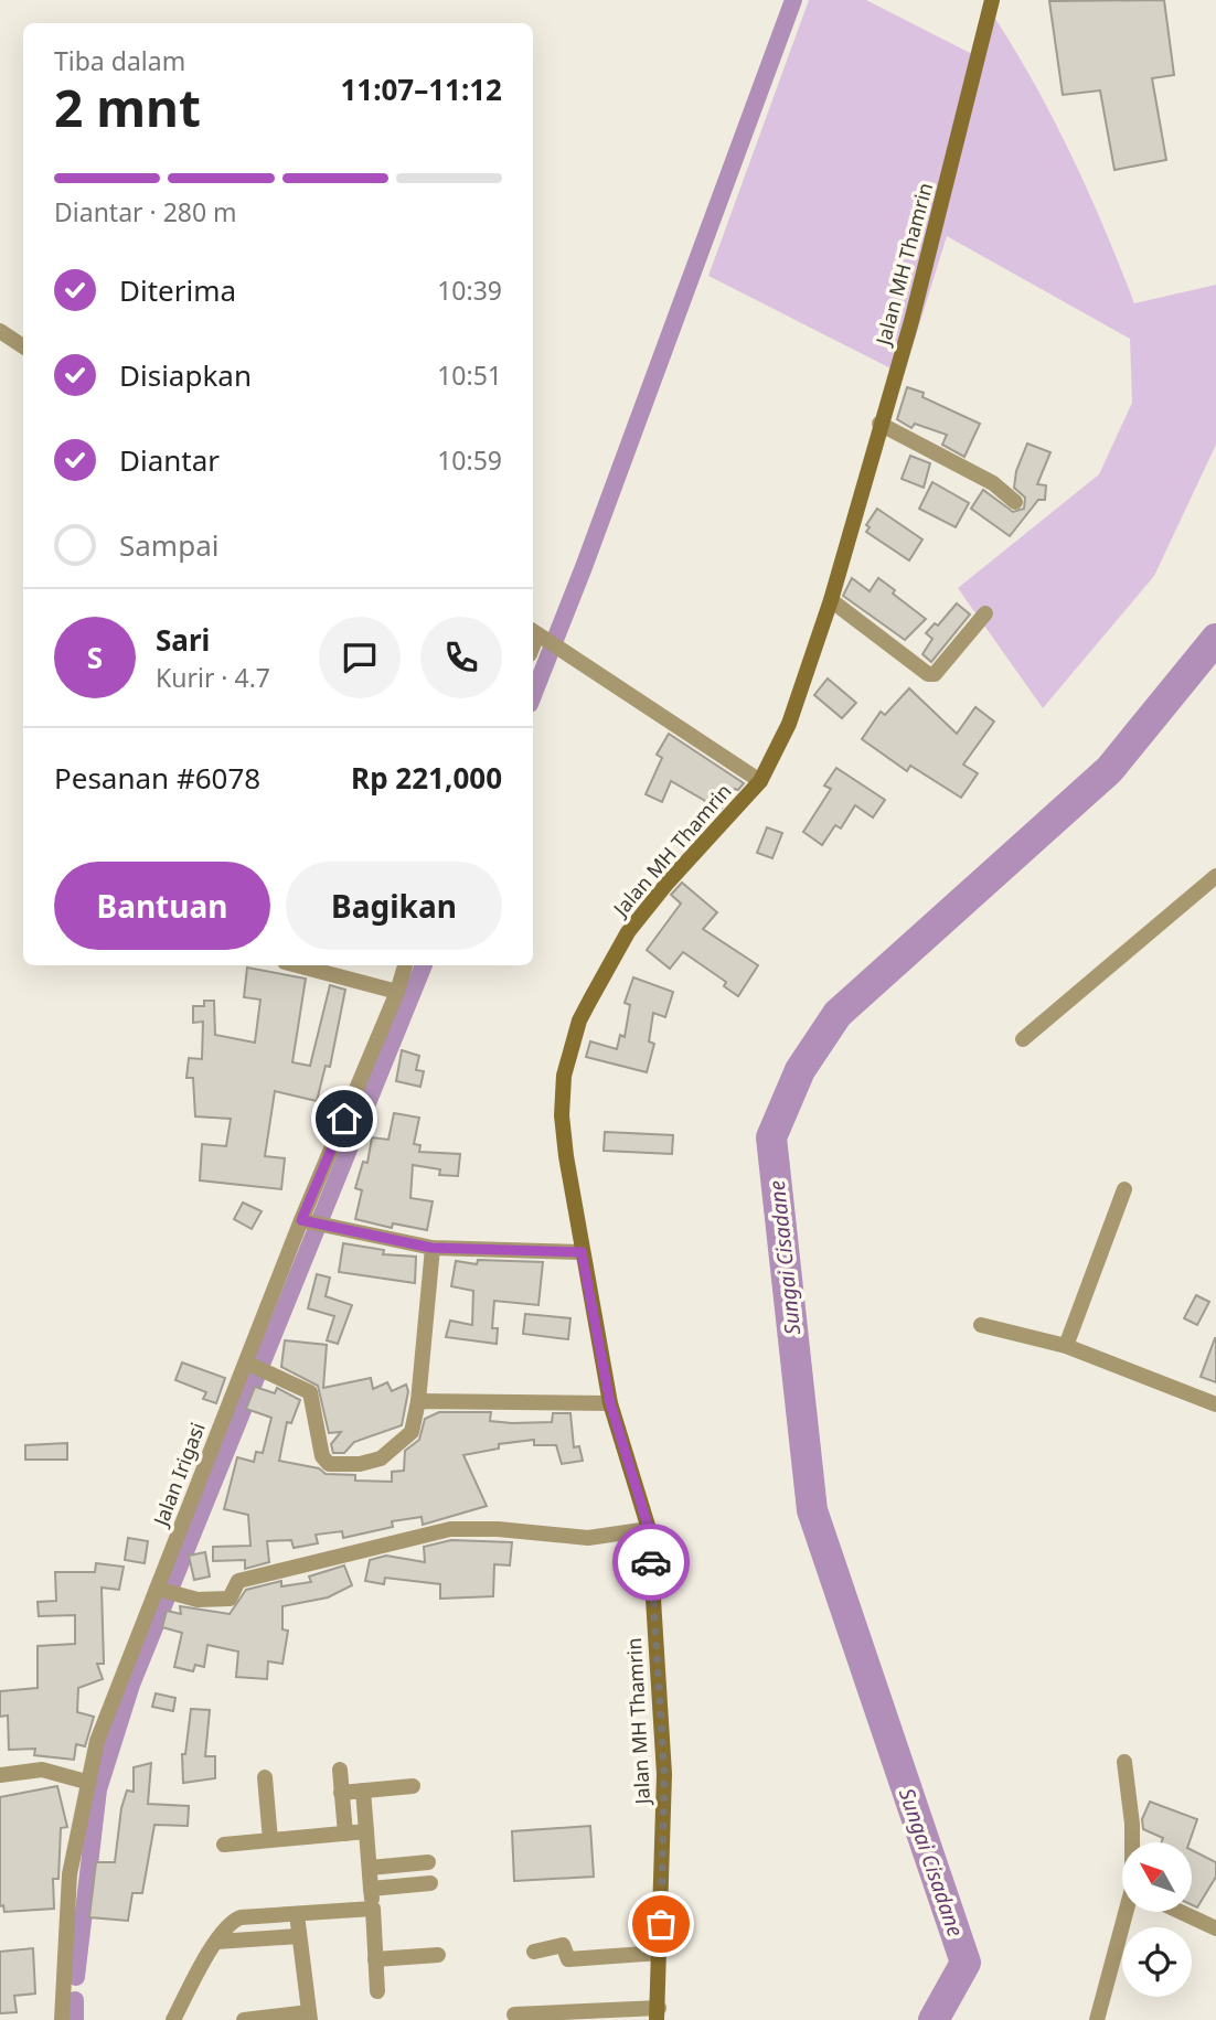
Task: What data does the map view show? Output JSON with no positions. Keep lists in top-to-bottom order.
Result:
{
  "streets": {
    "street": ["Jalan MH Thamrin", "Jalan Irigasi"]
  },
  "water": ["Sungai Cisadane"],
  "north": "top left",
  "page": {
    "heading": ["2 mnt", "Tiba dalam", "11:07–11:12"],
    "panel": [
      "Sari",
      "Kurir · 4.7",
      "Pesanan #6078",
      "Rp 221,000"
    ],
    "bar": "Diantar · 280 m",
    "list": [
      ["Diterima", "10:39"],
      ["Disiapkan", "10:51"],
      ["Diantar", "10:59"],
      "Sampai"
    ],
    "round": "S",
    "buttons": ["Bantuan", "Bagikan"]
  }
}
